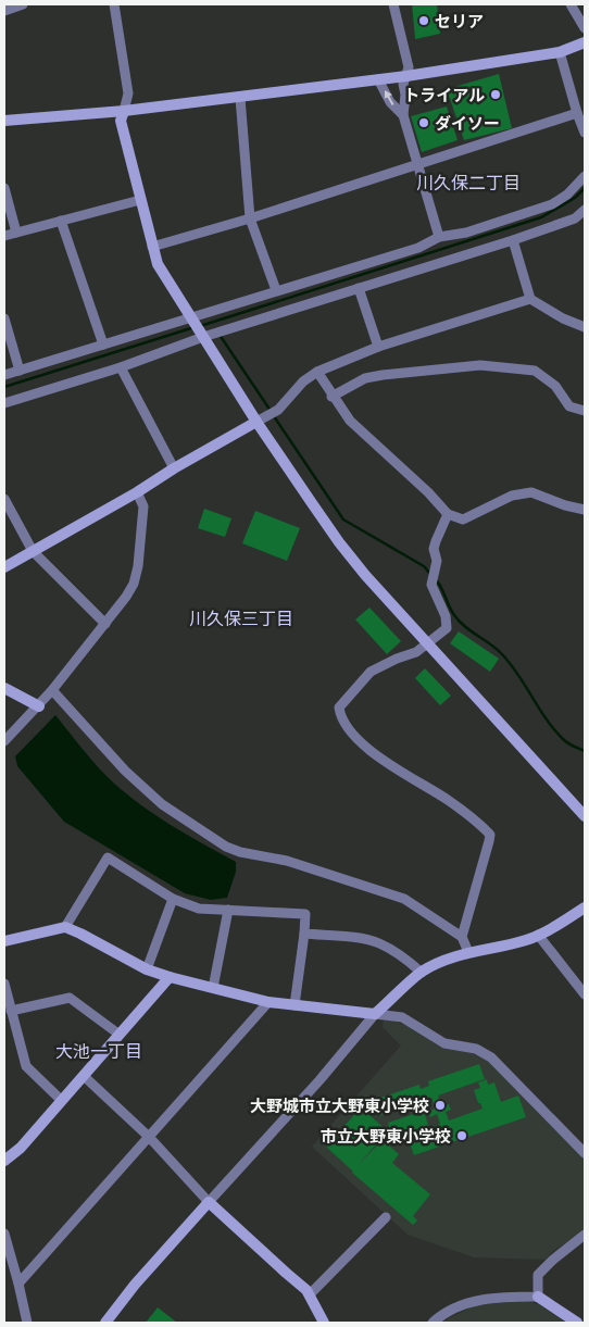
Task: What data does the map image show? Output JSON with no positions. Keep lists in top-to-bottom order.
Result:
{
  "districts": ["川久保二丁目", "川久保三丁目", "大池一丁目"],
  "places": [
    "セリア",
    "トライアル",
    "ダイソー",
    "大野城市立大野東小学校",
    "市立大野東小学校"
  ]
}
